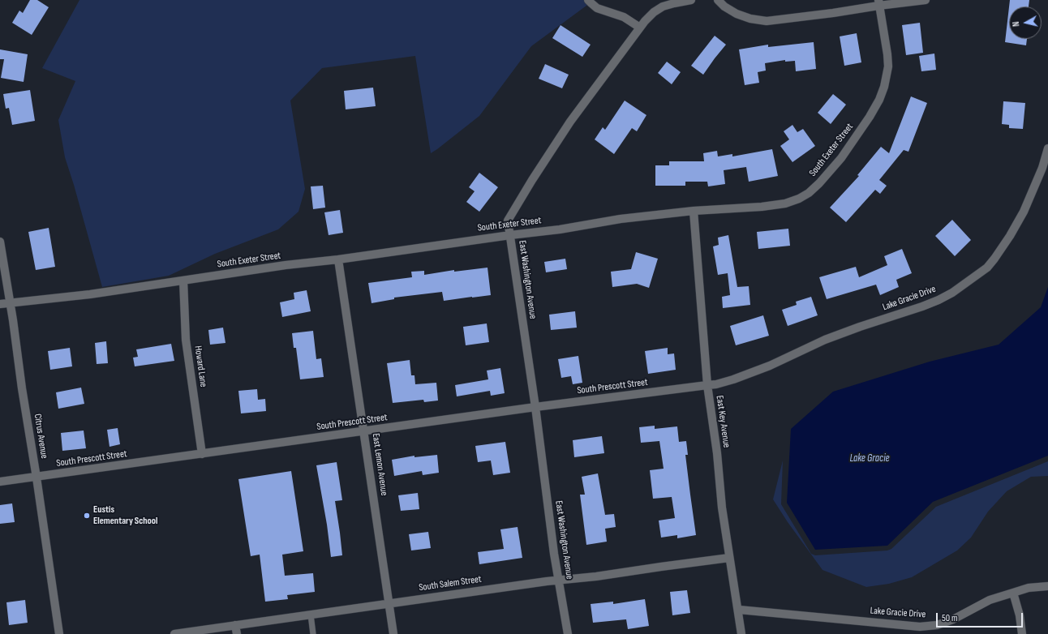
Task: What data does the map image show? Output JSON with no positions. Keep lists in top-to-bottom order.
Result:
{
  "streets": {
    "street": [
      "South Exeter Street",
      "East Washington Avenue",
      "Lake Gracie Drive",
      "Howard Lane",
      "South Prescott Street",
      "East Key Avenue",
      "Citrus Avenue",
      "East Lemon Avenue",
      "South Salem Street"
    ]
  },
  "crossings": [
    ["South Exeter Street", "East Washington Avenue"],
    ["South Exeter Street", "Howard Lane"],
    ["South Exeter Street", "East Key Avenue"],
    ["South Exeter Street", "Citrus Avenue"],
    ["South Exeter Street", "East Lemon Avenue"],
    ["East Washington Avenue", "South Prescott Street"],
    ["East Washington Avenue", "South Salem Street"],
    ["Lake Gracie Drive", "South Prescott Street"],
    ["Lake Gracie Drive", "East Key Avenue"],
    ["Howard Lane", "South Prescott Street"],
    ["South Prescott Street", "East Key Avenue"],
    ["South Prescott Street", "Citrus Avenue"],
    ["South Prescott Street", "East Lemon Avenue"],
    ["East Key Avenue", "South Salem Street"],
    ["East Lemon Avenue", "South Salem Street"]
  ],
  "water": ["Lake Gracie"],
  "places": ["Eustis Elementary School"],
  "scale_bar": "50 m",
  "north": "left"
}
